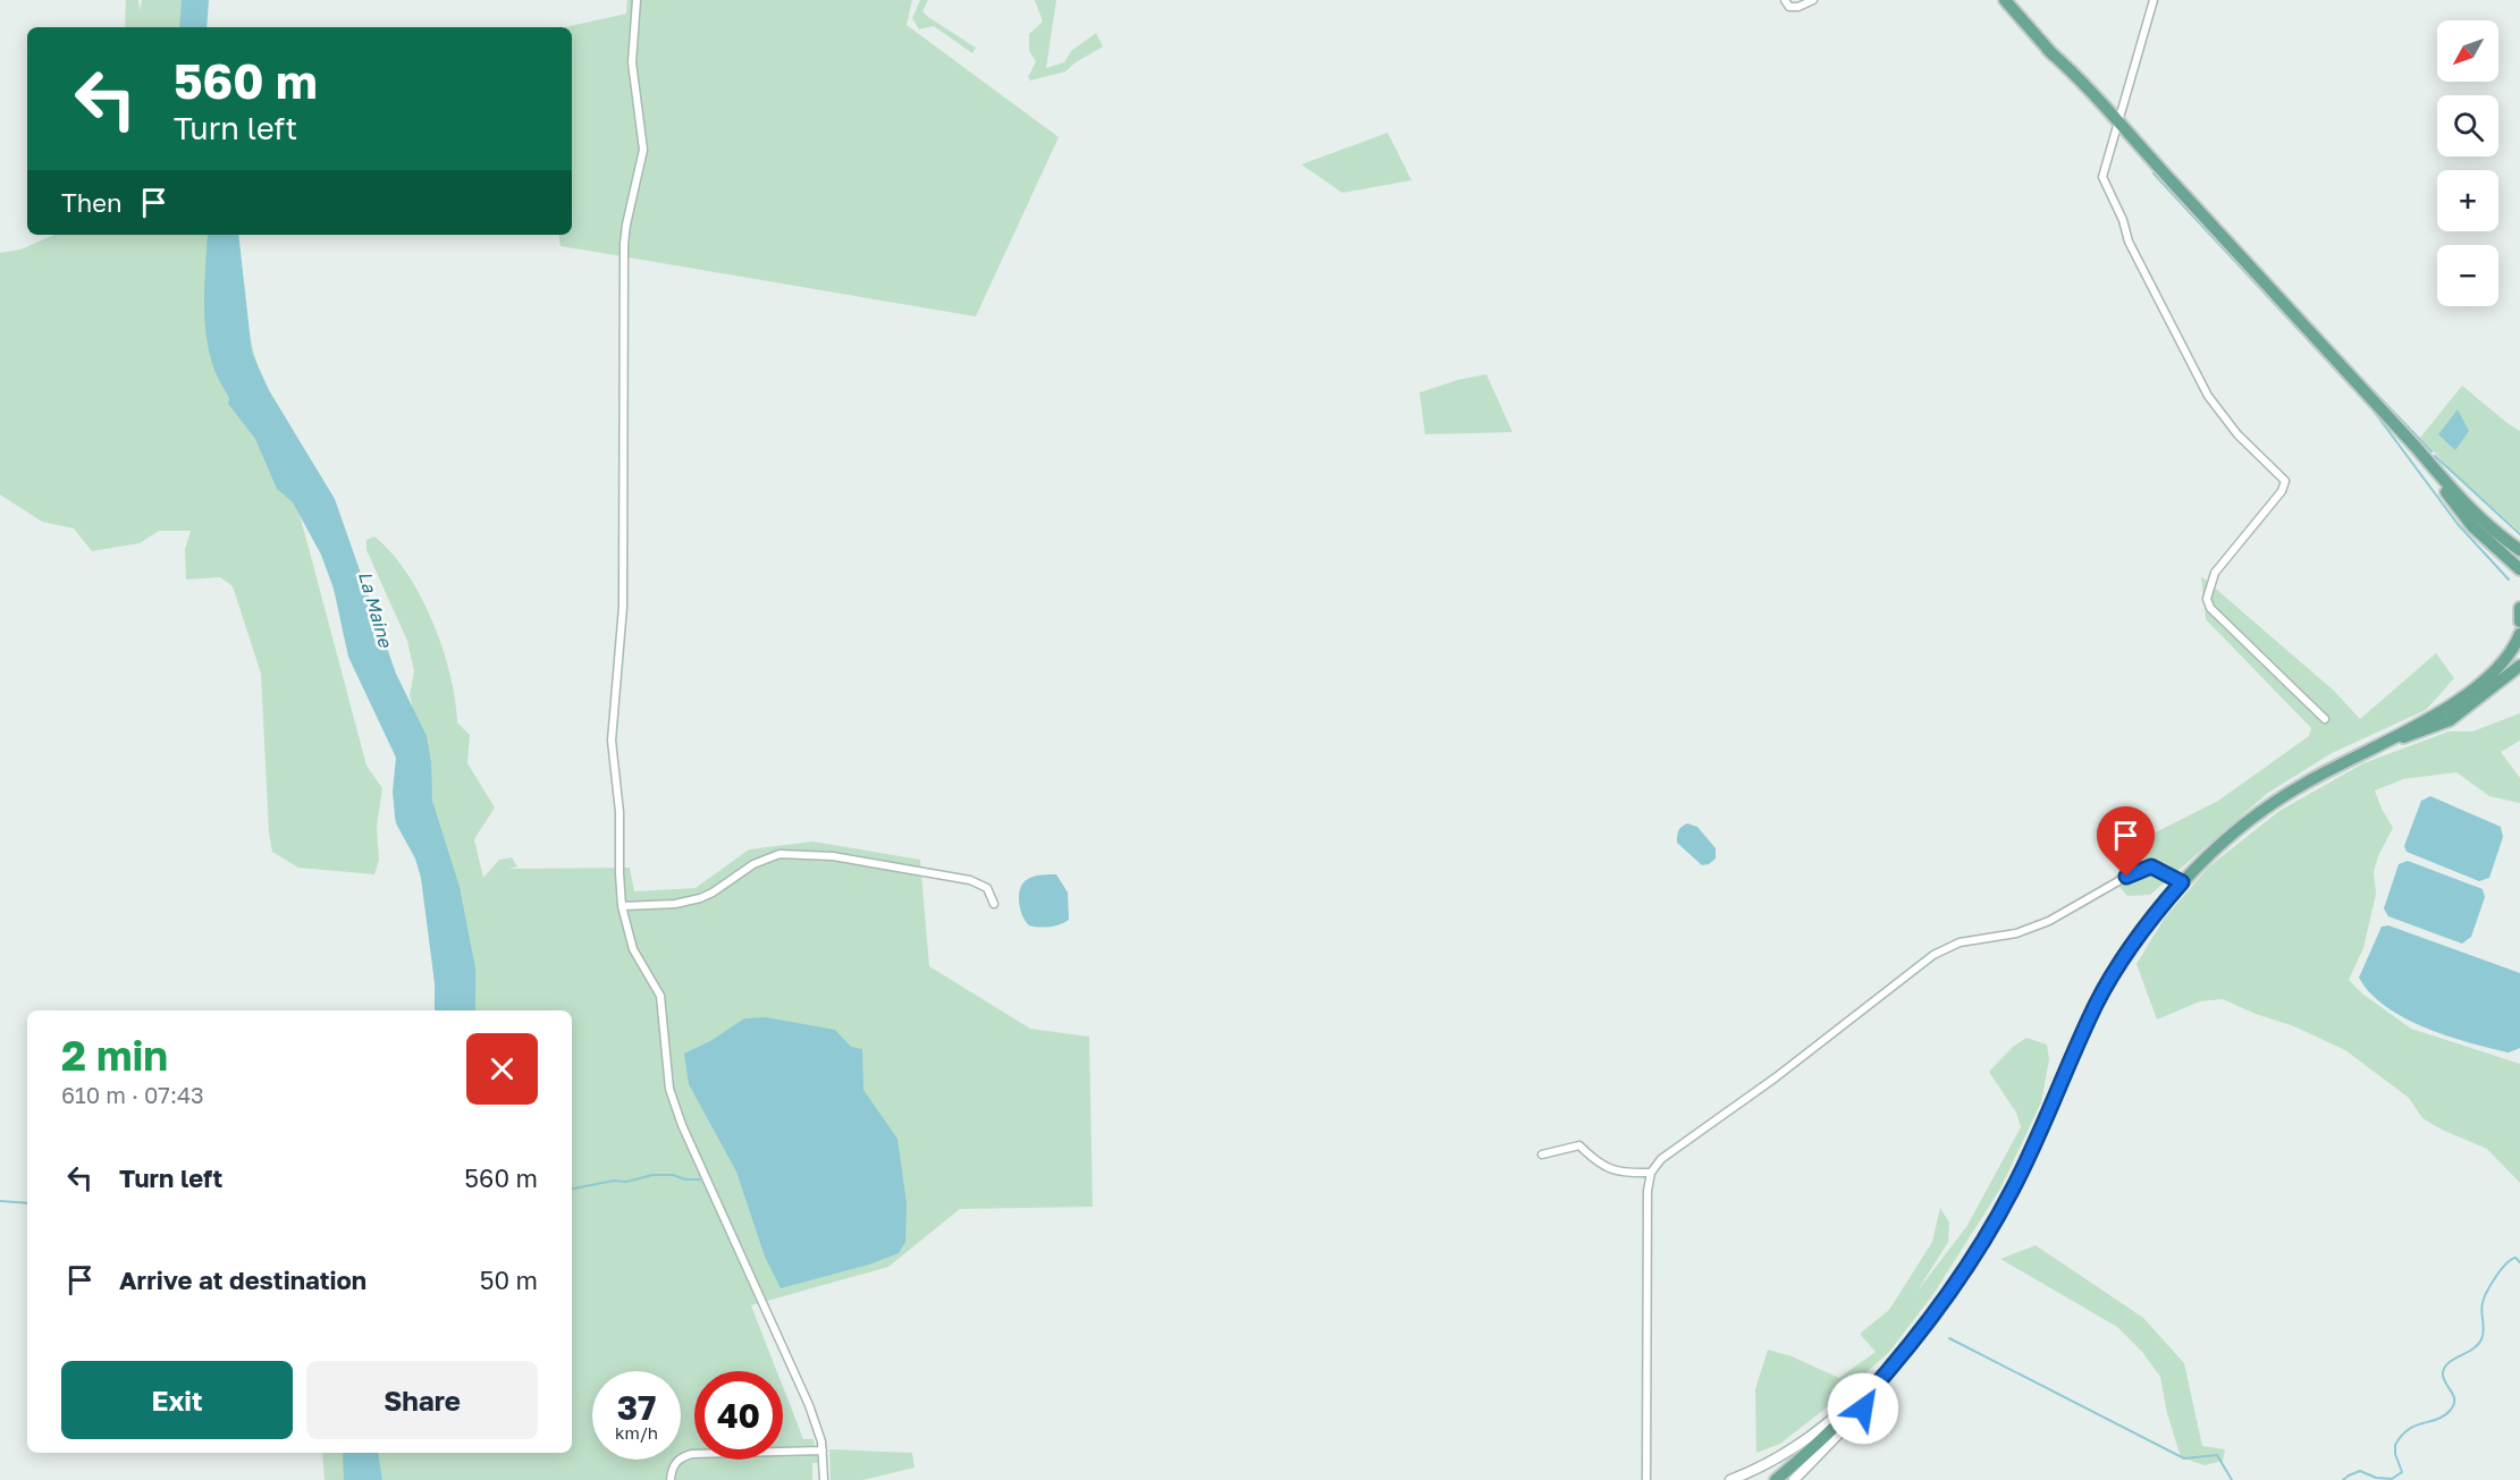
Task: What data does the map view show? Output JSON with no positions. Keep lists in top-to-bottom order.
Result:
{
  "water": ["La Maine"],
  "north": "bottom left",
  "page": {
    "map_buttons": ["+", "−"],
    "turn": ["560 m", "Turn left"],
    "then": "Then",
    "heading": ["2 min", "610 m · 07:43"],
    "list": [
      {
        "name": "Turn left",
        "value": "560 m"
      },
      {
        "name": "Arrive at destination",
        "value": "50 m"
      }
    ],
    "buttons": ["Exit", "Share"],
    "speed": "37 km/h",
    "limit": "40"
  }
}
